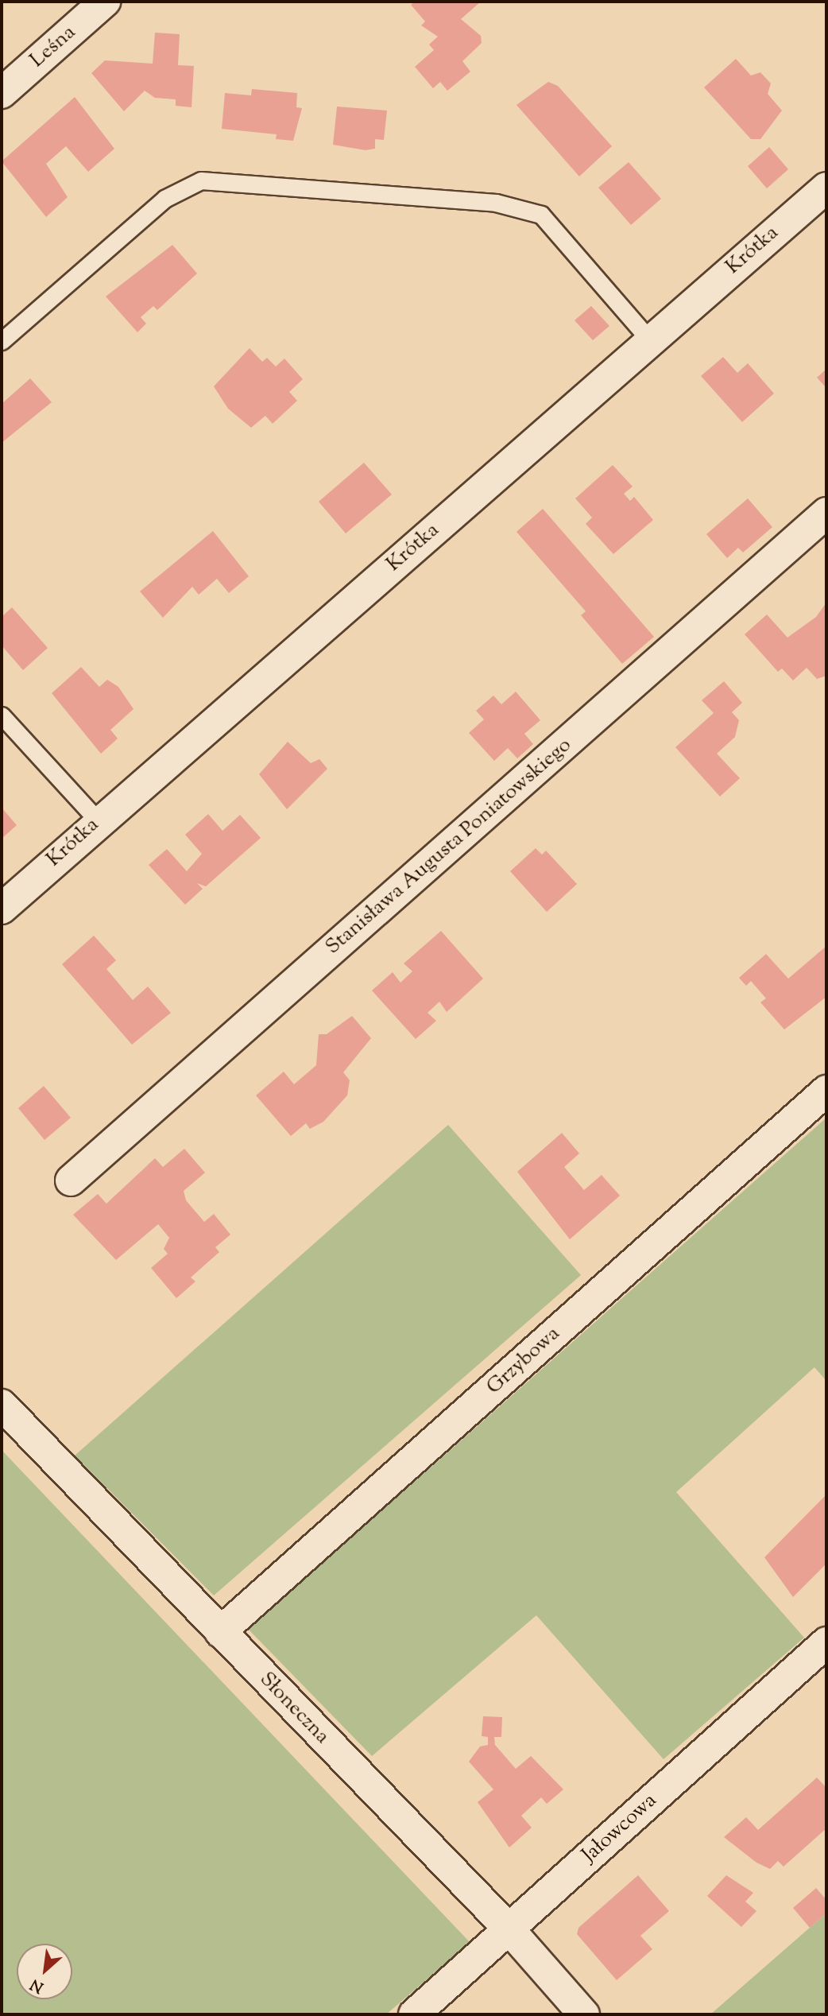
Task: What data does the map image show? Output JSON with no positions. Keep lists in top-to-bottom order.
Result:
{
  "streets": {
    "street": [
      "Leśna",
      "Krótka",
      "Stanisława Augusta Poniatowskiego",
      "Grzybowa",
      "Słoneczna",
      "Jałowcowa"
    ]
  },
  "crossings": [
    ["Grzybowa", "Słoneczna"],
    ["Słoneczna", "Jałowcowa"]
  ],
  "north": "bottom left"
}
